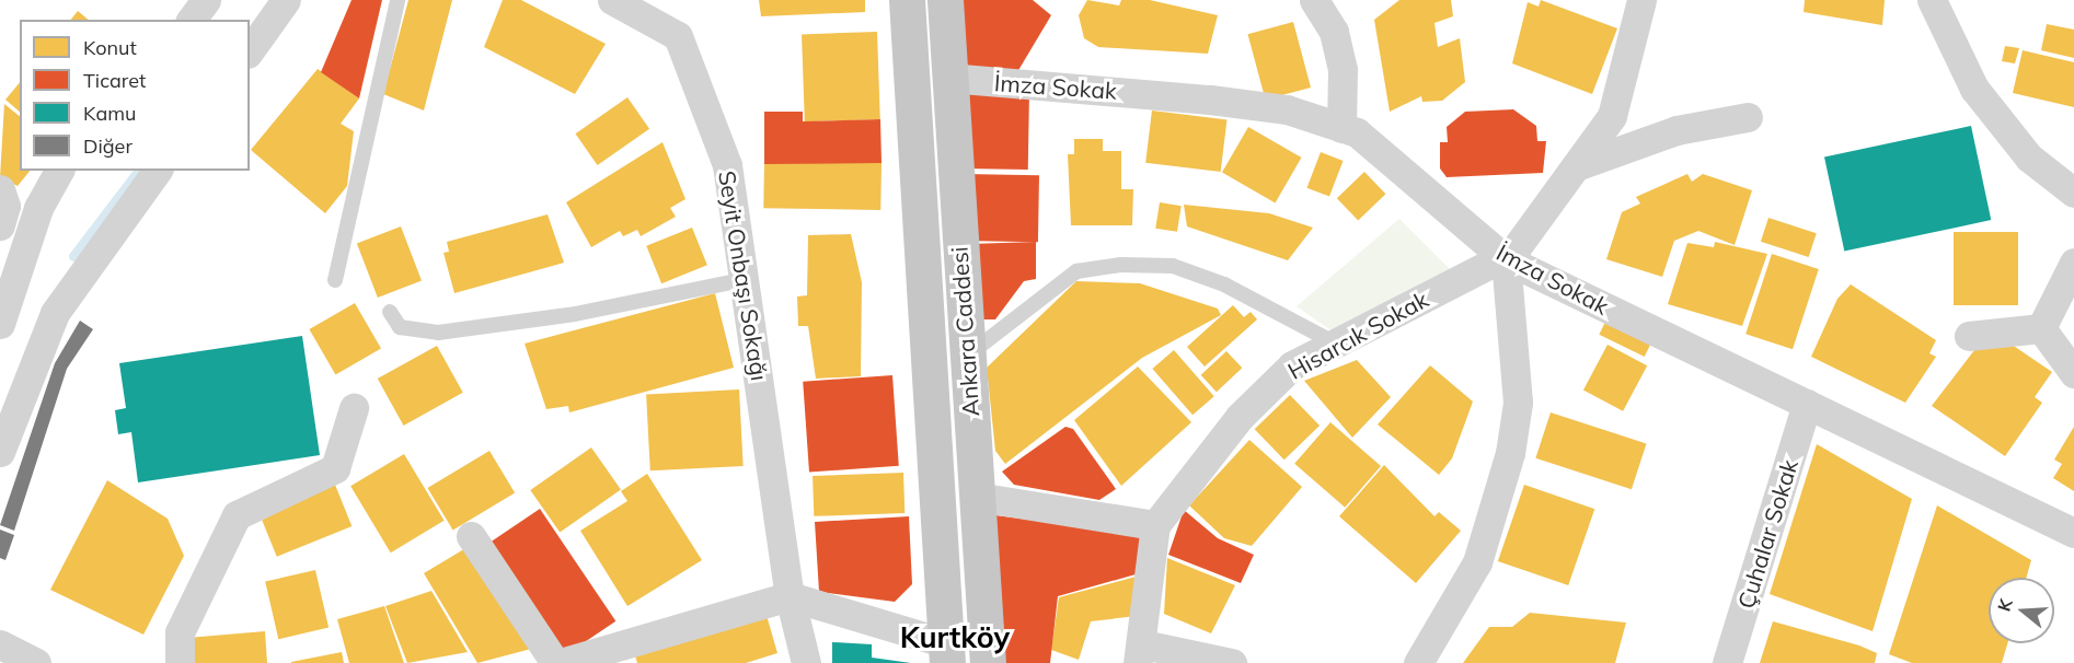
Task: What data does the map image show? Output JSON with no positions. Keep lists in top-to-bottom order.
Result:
{
  "streets": {
    "main road": ["Ankara Caddesi"],
    "street": [
      "İmza Sokak",
      "Seyit Onbaşı Sokağı",
      "Hisarcık Sokak",
      "Çuhalar Sokak"
    ]
  },
  "crossings": [
    ["İmza Sokak", "Ankara Caddesi"],
    ["İmza Sokak", "Hisarcık Sokak"],
    ["İmza Sokak", "Çuhalar Sokak"]
  ],
  "districts": ["Kurtköy"],
  "legend": [
    "Konut",
    "Ticaret",
    "Kamu",
    "Diğer"
  ],
  "north": "left"
}
